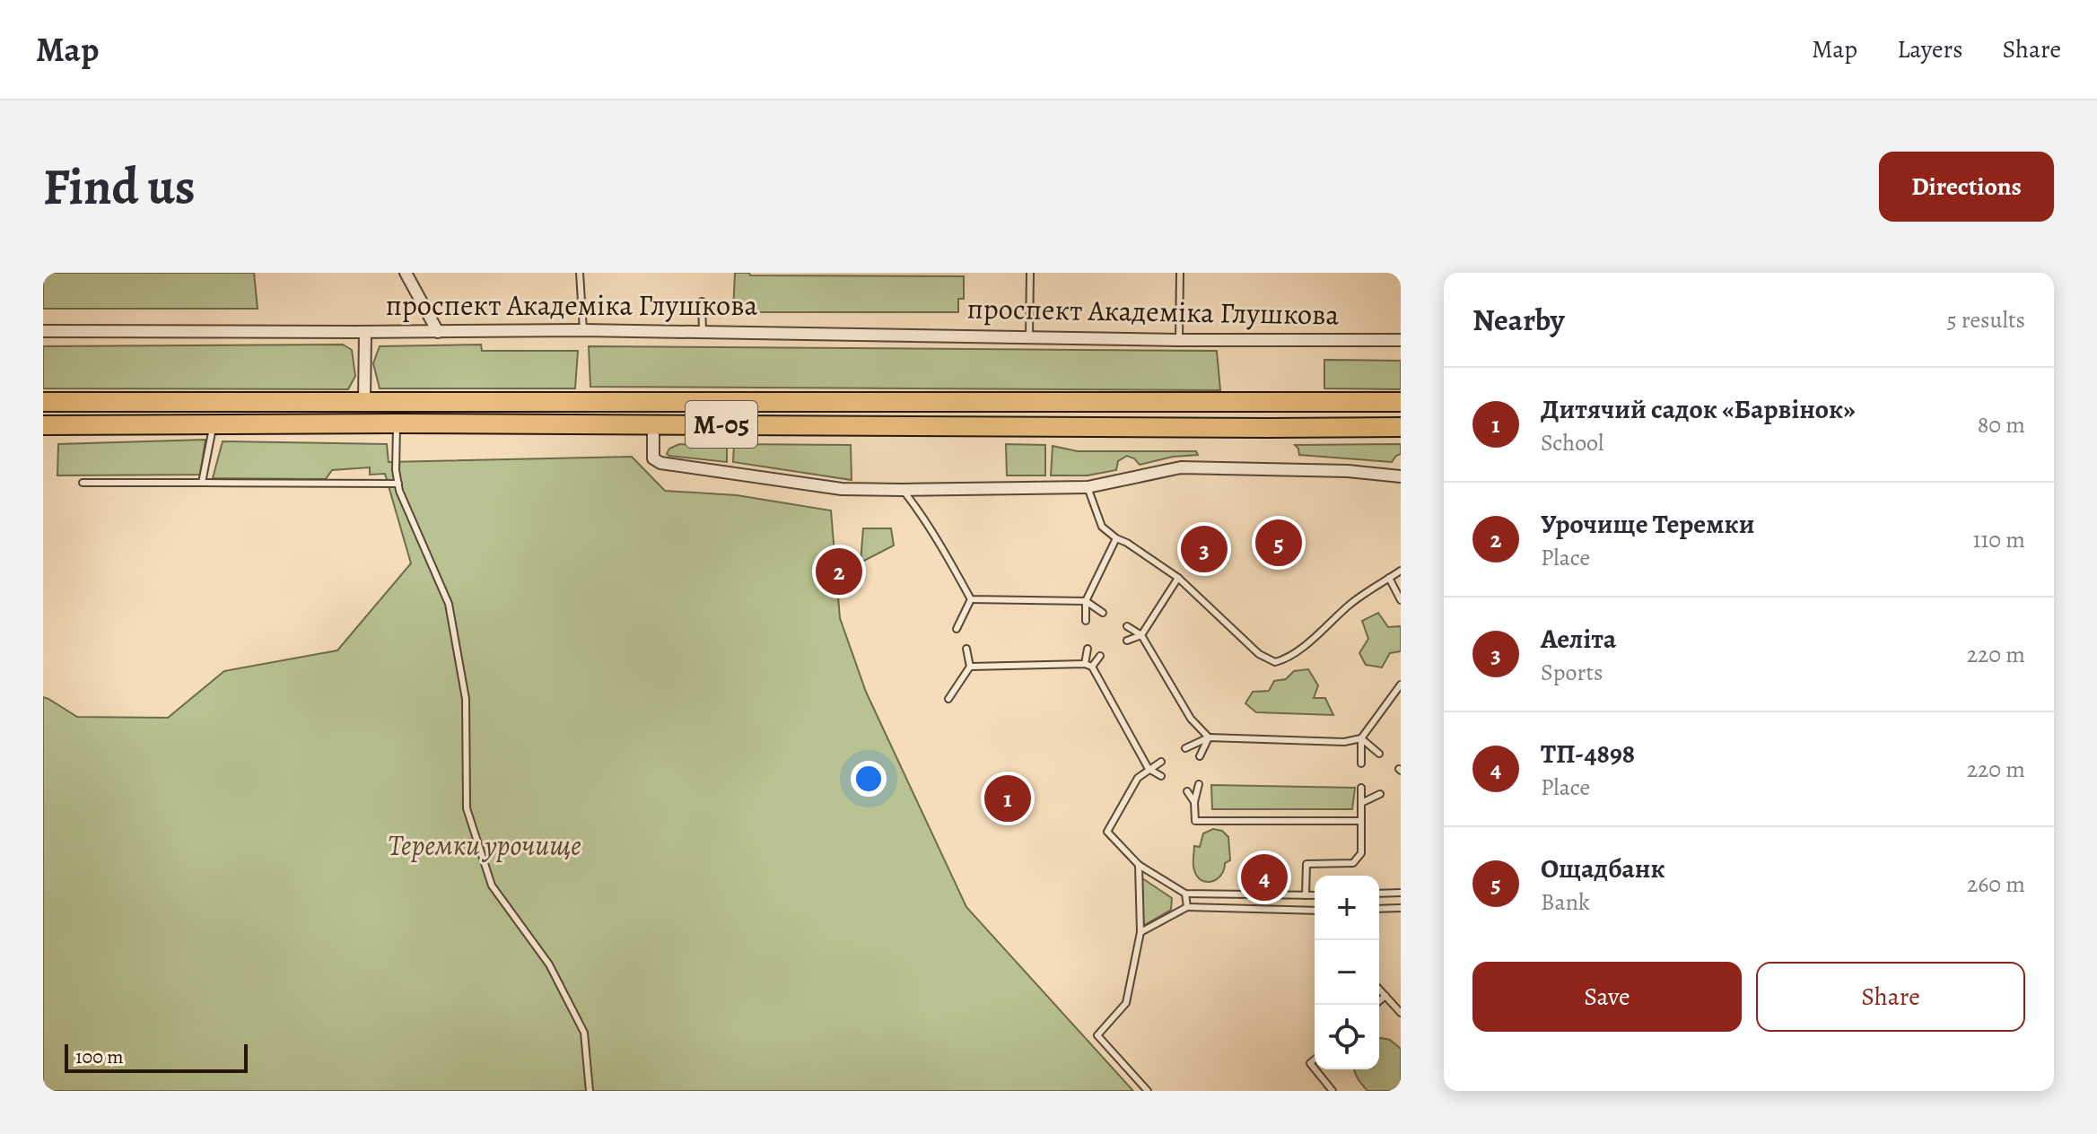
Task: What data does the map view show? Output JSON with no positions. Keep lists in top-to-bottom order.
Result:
{
  "streets": {
    "highway": ["М-05"],
    "street": ["проспект Академіка Глушкова"]
  },
  "parks": ["Теремки урочище"],
  "scale_bar": "100 m",
  "page": {
    "header": "Map",
    "nav": ["Map", "Layers", "Share"],
    "buttons": [
      "Directions",
      ["Save", "Share"]
    ],
    "title": "Find us",
    "heading": ["Nearby", "5 results"],
    "list": [
      {
        "mark": "1",
        "name": "Дитячий садок «Барвінок»",
        "note": "School",
        "value": "80 m"
      },
      {
        "mark": "2",
        "name": "Урочище Теремки",
        "note": "Place",
        "value": "110 m"
      },
      {
        "mark": "3",
        "name": "Аеліта",
        "note": "Sports",
        "value": "220 m"
      },
      {
        "mark": "4",
        "name": "ТП-4898",
        "note": "Place",
        "value": "220 m"
      },
      {
        "mark": "5",
        "name": "Ощадбанк",
        "note": "Bank",
        "value": "260 m"
      }
    ],
    "pins": [
      "5",
      "3",
      "2",
      "1",
      "4"
    ],
    "map_buttons": ["+", "−"],
    "scale": "100 m"
  }
}
